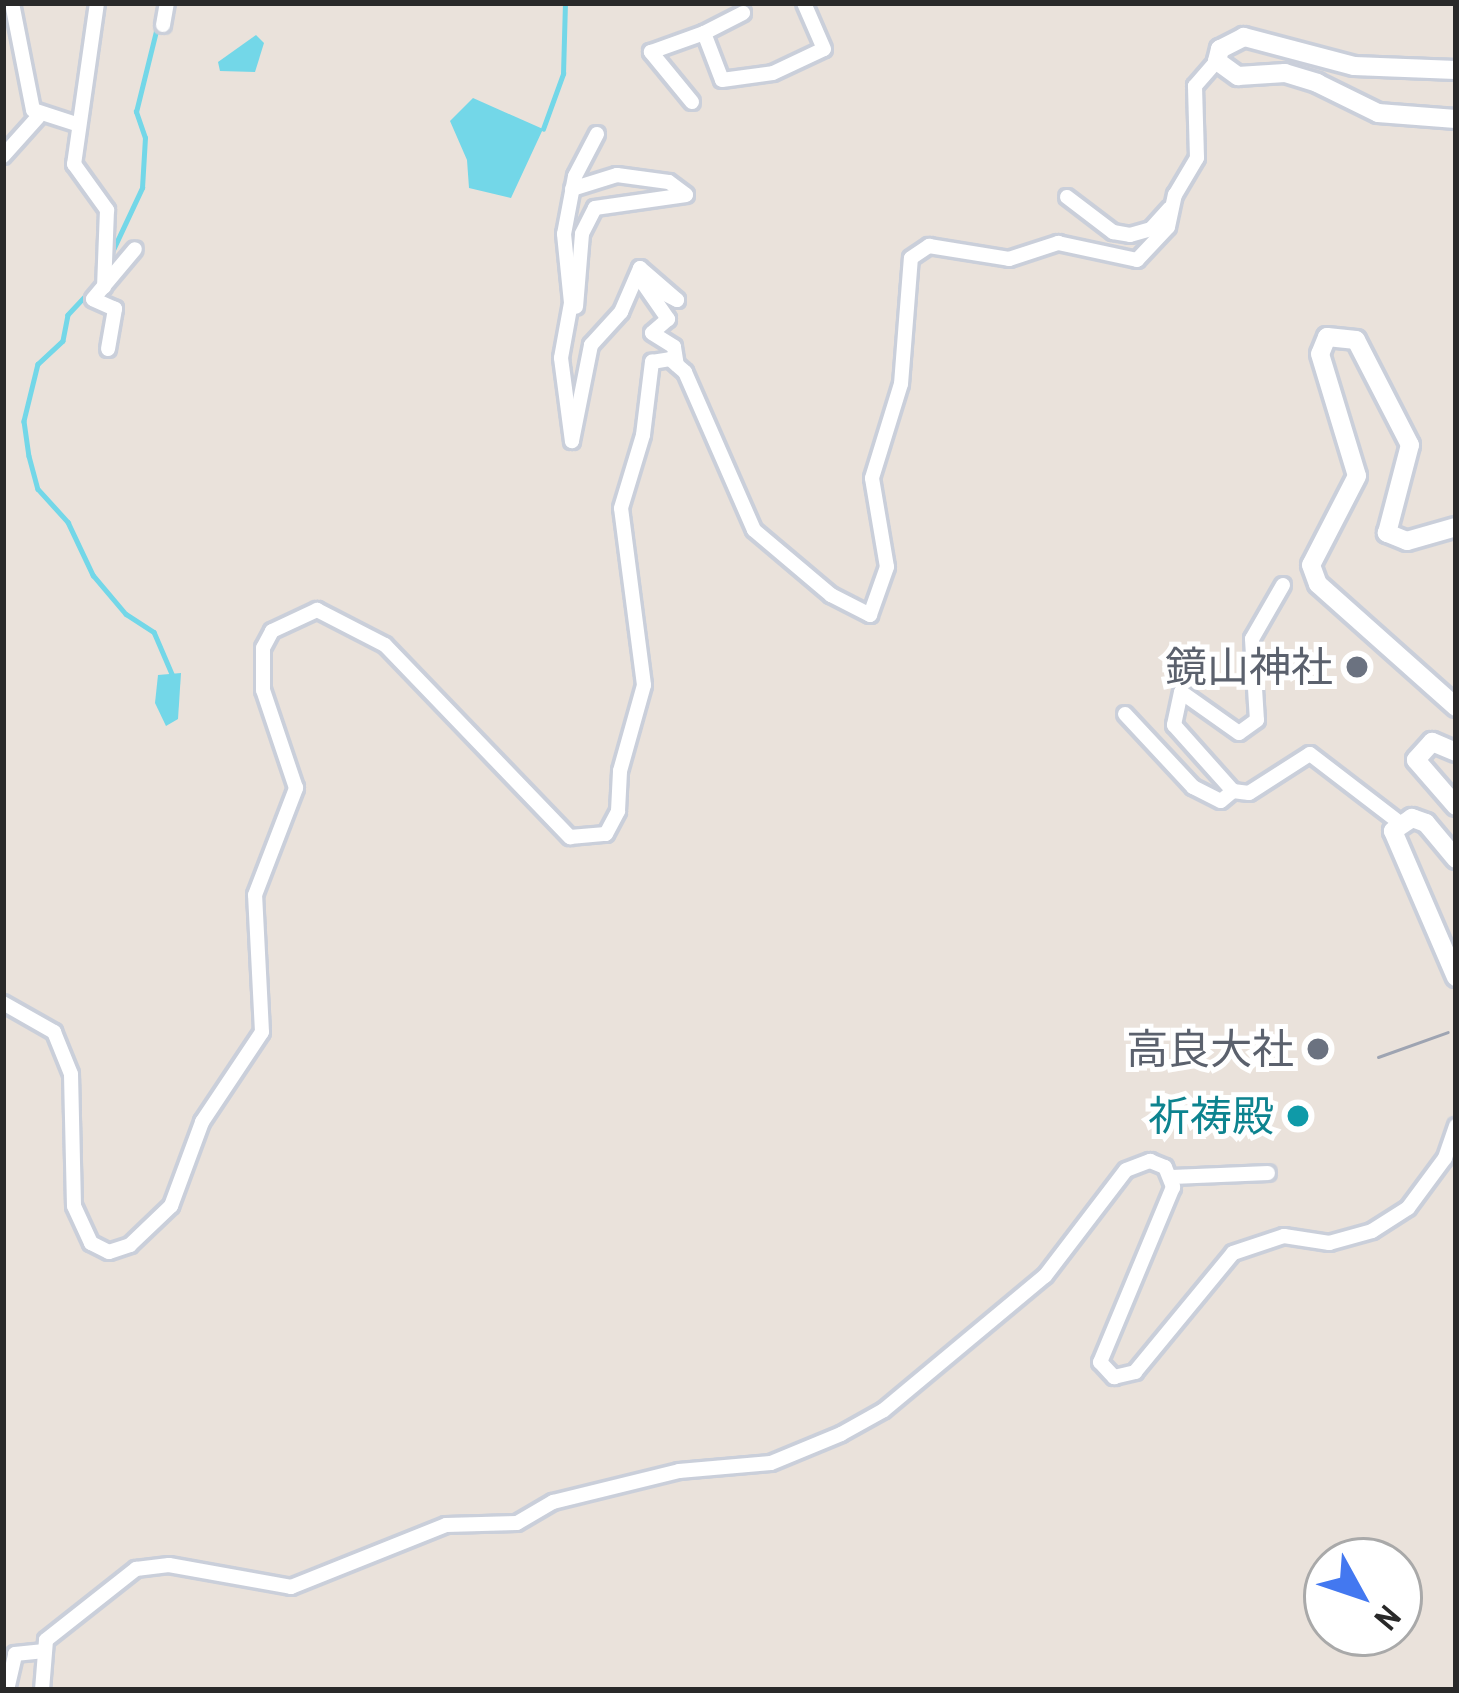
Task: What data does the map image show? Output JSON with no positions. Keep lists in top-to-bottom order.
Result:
{
  "places": ["鏡山神社", "高良大社", "祈祷殿"],
  "north": "bottom right"
}
